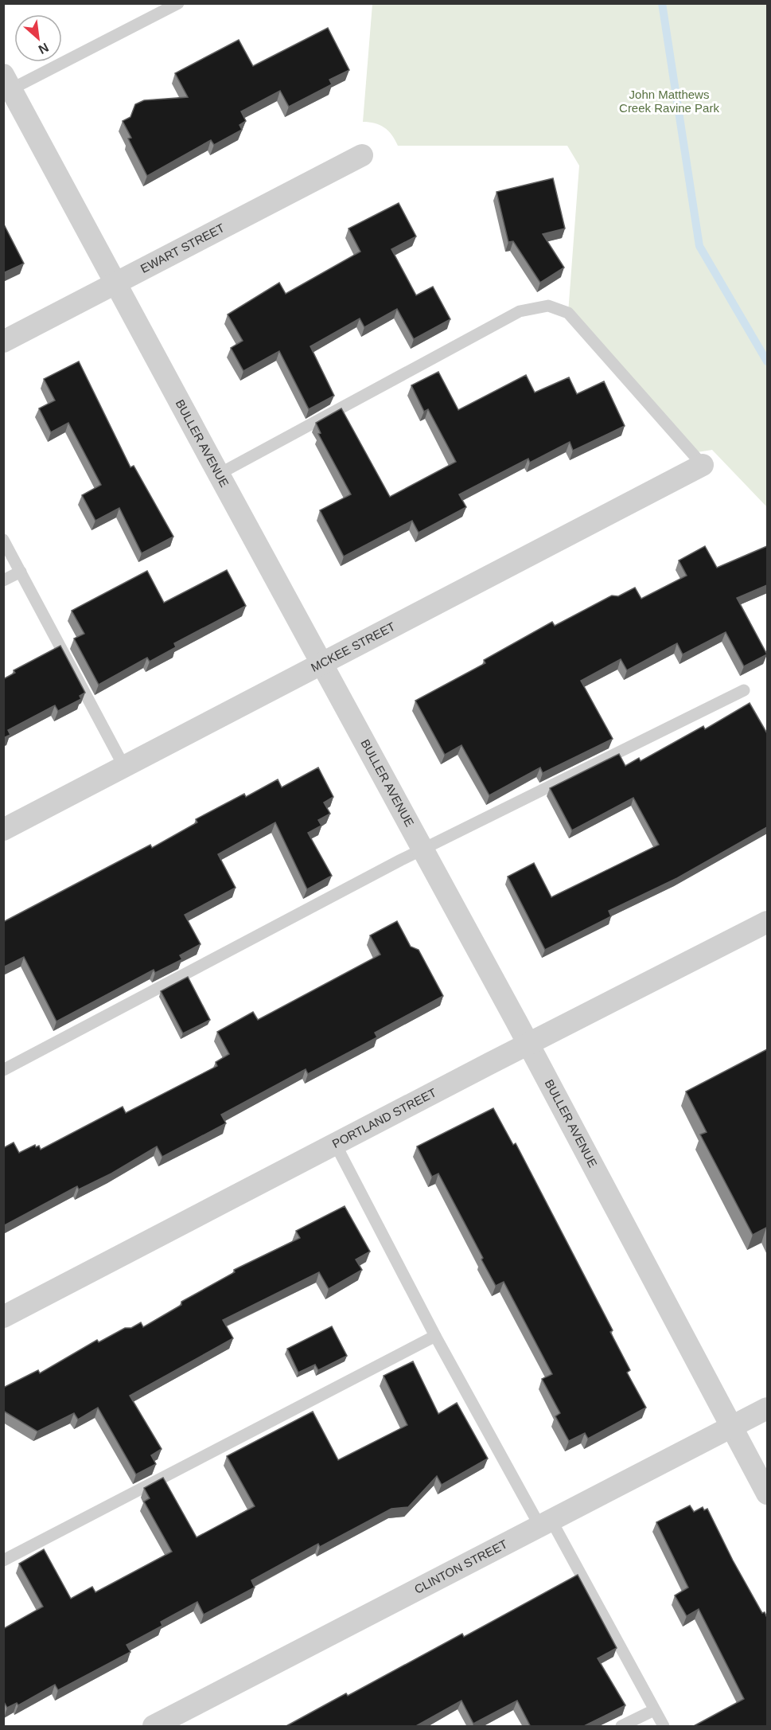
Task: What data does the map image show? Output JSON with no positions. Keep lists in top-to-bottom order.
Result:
{
  "streets": {
    "street": [
      "EWART STREET",
      "BULLER AVENUE",
      "MCKEE STREET",
      "PORTLAND STREET",
      "CLINTON STREET"
    ]
  },
  "crossings": [
    ["EWART STREET", "BULLER AVENUE"],
    ["BULLER AVENUE", "MCKEE STREET"],
    ["BULLER AVENUE", "PORTLAND STREET"],
    ["BULLER AVENUE", "CLINTON STREET"]
  ],
  "parks": ["John Matthews Creek Ravine Park"],
  "north": "bottom right"
}
